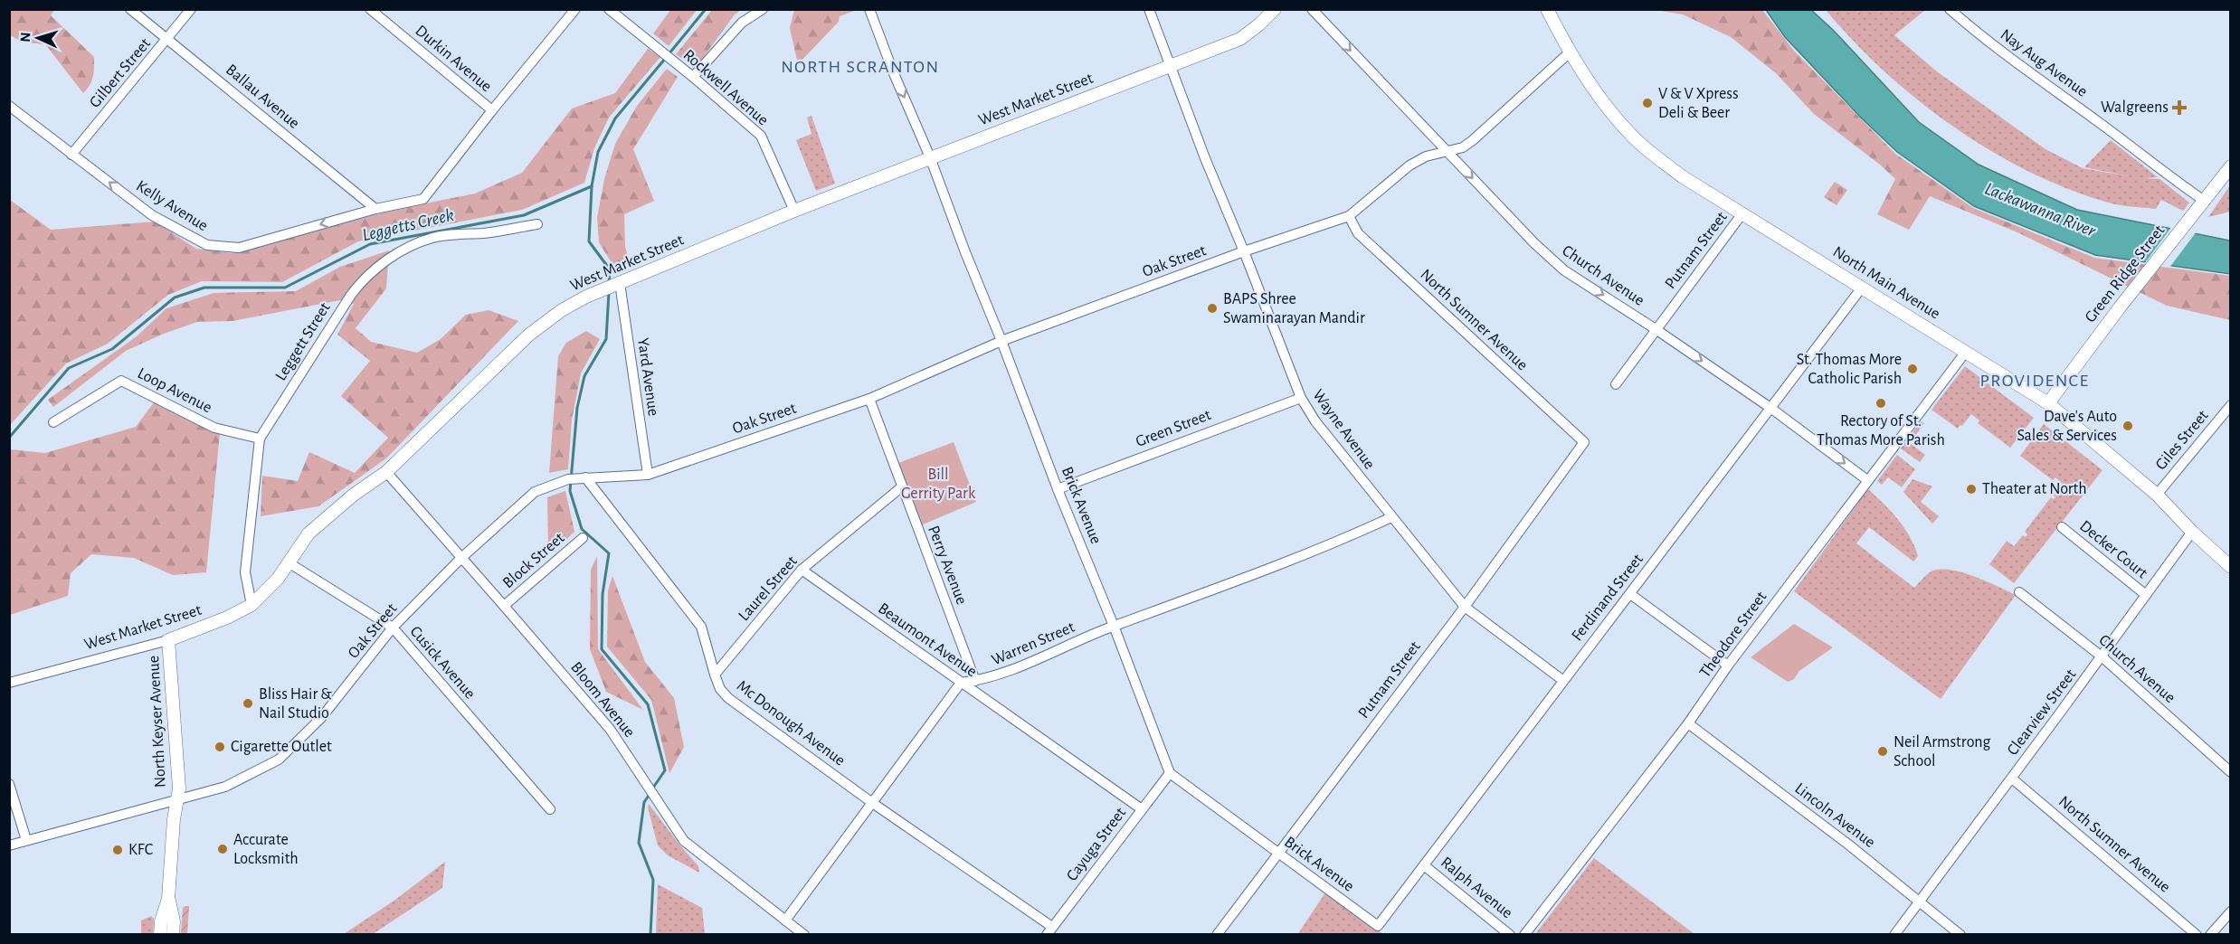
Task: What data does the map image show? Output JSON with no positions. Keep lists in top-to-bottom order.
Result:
{
  "streets": {
    "main road": [
      "West Market Street",
      "Green Ridge Street",
      "North Main Avenue",
      "North Keyser Avenue"
    ],
    "street": [
      "Durkin Avenue",
      "Nay Aug Avenue",
      "Gilbert Street",
      "Rockwell Avenue",
      "Ballau Avenue",
      "Kelly Avenue",
      "Putnam Street",
      "Oak Street",
      "Church Avenue",
      "North Sumner Avenue",
      "Leggett Street",
      "Yard Avenue",
      "Loop Avenue",
      "Green Street",
      "Wayne Avenue",
      "Giles Street",
      "Brick Avenue",
      "Decker Court",
      "Block Street",
      "Perry Avenue",
      "Laurel Street",
      "Ferdinand Street",
      "Theodore Street",
      "Beaumont Avenue",
      "Warren Street",
      "Cusick Avenue",
      "Bloom Avenue",
      "Clearview Street",
      "Mc Donough Avenue",
      "Lincoln Avenue",
      "Cayuga Street",
      "Ralph Avenue"
    ]
  },
  "crossings": [
    ["Nay Aug Avenue", "Green Ridge Street"],
    ["Gilbert Street", "Ballau Avenue"],
    ["Gilbert Street", "Kelly Avenue"],
    ["Rockwell Avenue", "West Market Street"],
    ["Ballau Avenue", "Kelly Avenue"],
    ["West Market Street", "Leggett Street"],
    ["West Market Street", "Yard Avenue"],
    ["West Market Street", "Wayne Avenue"],
    ["West Market Street", "Brick Avenue"],
    ["West Market Street", "Cusick Avenue"],
    ["West Market Street", "Bloom Avenue"],
    ["West Market Street", "North Keyser Avenue"],
    ["Putnam Street", "Church Avenue"],
    ["Putnam Street", "North Main Avenue"],
    ["Putnam Street", "North Sumner Avenue"],
    ["Putnam Street", "Wayne Avenue"],
    ["Putnam Street", "Brick Avenue"],
    ["Oak Street", "Church Avenue"],
    ["Oak Street", "North Main Avenue"],
    ["Oak Street", "North Sumner Avenue"],
    ["Oak Street", "Yard Avenue"],
    ["Oak Street", "Wayne Avenue"],
    ["Oak Street", "Brick Avenue"],
    ["Oak Street", "Perry Avenue"],
    ["Oak Street", "Cusick Avenue"],
    ["Oak Street", "Bloom Avenue"],
    ["Oak Street", "North Keyser Avenue"],
    ["Oak Street", "Mc Donough Avenue"],
    ["Green Ridge Street", "North Main Avenue"],
    ["Church Avenue", "Ferdinand Street"],
    ["Church Avenue", "Theodore Street"],
    ["Church Avenue", "Clearview Street"],
    ["North Main Avenue", "Giles Street"],
    ["North Main Avenue", "Ferdinand Street"],
    ["North Main Avenue", "Theodore Street"],
    ["North Main Avenue", "Clearview Street"],
    ["North Sumner Avenue", "Clearview Street"],
    ["Leggett Street", "Loop Avenue"],
    ["Green Street", "Wayne Avenue"],
    ["Green Street", "Brick Avenue"],
    ["Wayne Avenue", "Ferdinand Street"],
    ["Wayne Avenue", "Warren Street"],
    ["Brick Avenue", "Ferdinand Street"],
    ["Brick Avenue", "Warren Street"],
    ["Brick Avenue", "Cayuga Street"],
    ["Decker Court", "Clearview Street"],
    ["Block Street", "Bloom Avenue"],
    ["Perry Avenue", "Laurel Street"],
    ["Perry Avenue", "Warren Street"],
    ["Laurel Street", "Beaumont Avenue"],
    ["Laurel Street", "Mc Donough Avenue"],
    ["Ferdinand Street", "Ralph Avenue"],
    ["Theodore Street", "Lincoln Avenue"],
    ["Beaumont Avenue", "Warren Street"],
    ["Beaumont Avenue", "Cayuga Street"],
    ["Clearview Street", "Lincoln Avenue"],
    ["Mc Donough Avenue", "Cayuga Street"]
  ],
  "one_way": ["Kelly Avenue", "Church Avenue"],
  "districts": ["NORTH SCRANTON", "PROVIDENCE"],
  "water": ["Lackawanna River", "Leggetts Creek"],
  "parks": ["Bill Gerrity Park"],
  "places": {
    "other": [
      "V & V Xpress Deli & Beer",
      "BAPS Shree Swaminarayan Mandir",
      "St. Thomas More Catholic Parish",
      "Rectory of St. Thomas More Parish",
      "Dave's Auto Sales & Services",
      "Theater at North",
      "Bliss Hair & Nail Studio",
      "Cigarette Outlet",
      "Neil Armstrong School",
      "Accurate Locksmith",
      "KFC"
    ],
    "health": ["Walgreens"]
  },
  "north": "left"
}
